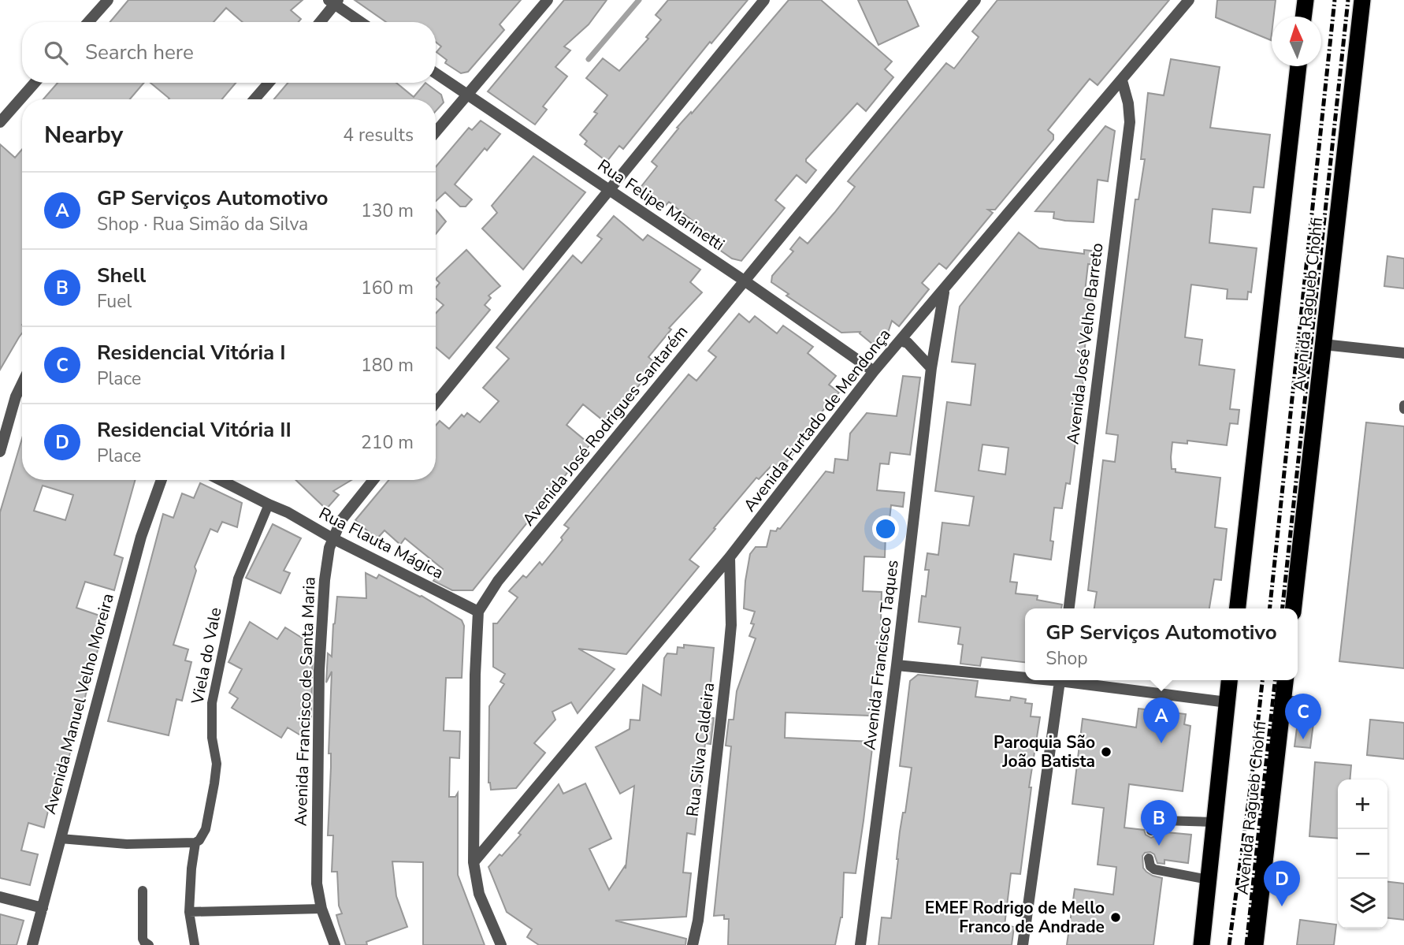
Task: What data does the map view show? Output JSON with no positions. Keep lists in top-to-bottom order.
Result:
{
  "streets": {
    "highway": ["Avenida Ragueb Chohfi"],
    "street": [
      "Rua Felipe Marinetti",
      "Avenida José Velho Barreto",
      "Avenida Furtado de Mendonça",
      "Avenida José Rodrigues Santarém",
      "Rua Flauta Mágica",
      "Avenida Francisco Taques",
      "Avenida Francisco de Santa Maria",
      "Avenida Manuel Velho Moreira",
      "Rua Silva Caldeira"
    ],
    "lane": ["Viela do Vale"]
  },
  "crossings": [
    ["Rua Felipe Marinetti", "Avenida Furtado de Mendonça"],
    ["Rua Felipe Marinetti", "Avenida José Rodrigues Santarém"],
    ["Avenida José Velho Barreto", "Avenida Furtado de Mendonça"],
    ["Avenida Furtado de Mendonça", "Avenida José Rodrigues Santarém"],
    ["Avenida Furtado de Mendonça", "Avenida Francisco Taques"],
    ["Avenida Furtado de Mendonça", "Rua Silva Caldeira"],
    ["Avenida José Rodrigues Santarém", "Rua Flauta Mágica"],
    ["Rua Flauta Mágica", "Viela do Vale"],
    ["Rua Flauta Mágica", "Avenida Francisco de Santa Maria"]
  ],
  "places": ["Paroquia São João Batista", "EMEF Rodrigo de Mello Franco de Andrade"],
  "north": "top",
  "page": {
    "search": "Search here",
    "heading": ["Nearby", "4 results"],
    "list": [
      {
        "mark": "A",
        "name": "GP Serviços Automotivo",
        "note": "Shop · Rua Simão da Silva",
        "value": "130 m"
      },
      {
        "mark": "B",
        "name": "Shell",
        "note": "Fuel",
        "value": "160 m"
      },
      {
        "mark": "C",
        "name": "Residencial Vitória I",
        "note": "Place",
        "value": "180 m"
      },
      {
        "mark": "D",
        "name": "Residencial Vitória II",
        "note": "Place",
        "value": "210 m"
      }
    ],
    "popup": ["GP Serviços Automotivo", "Shop"],
    "pins": [
      "C",
      "A",
      "B",
      "D"
    ],
    "map_buttons": ["+", "−"]
  }
}
